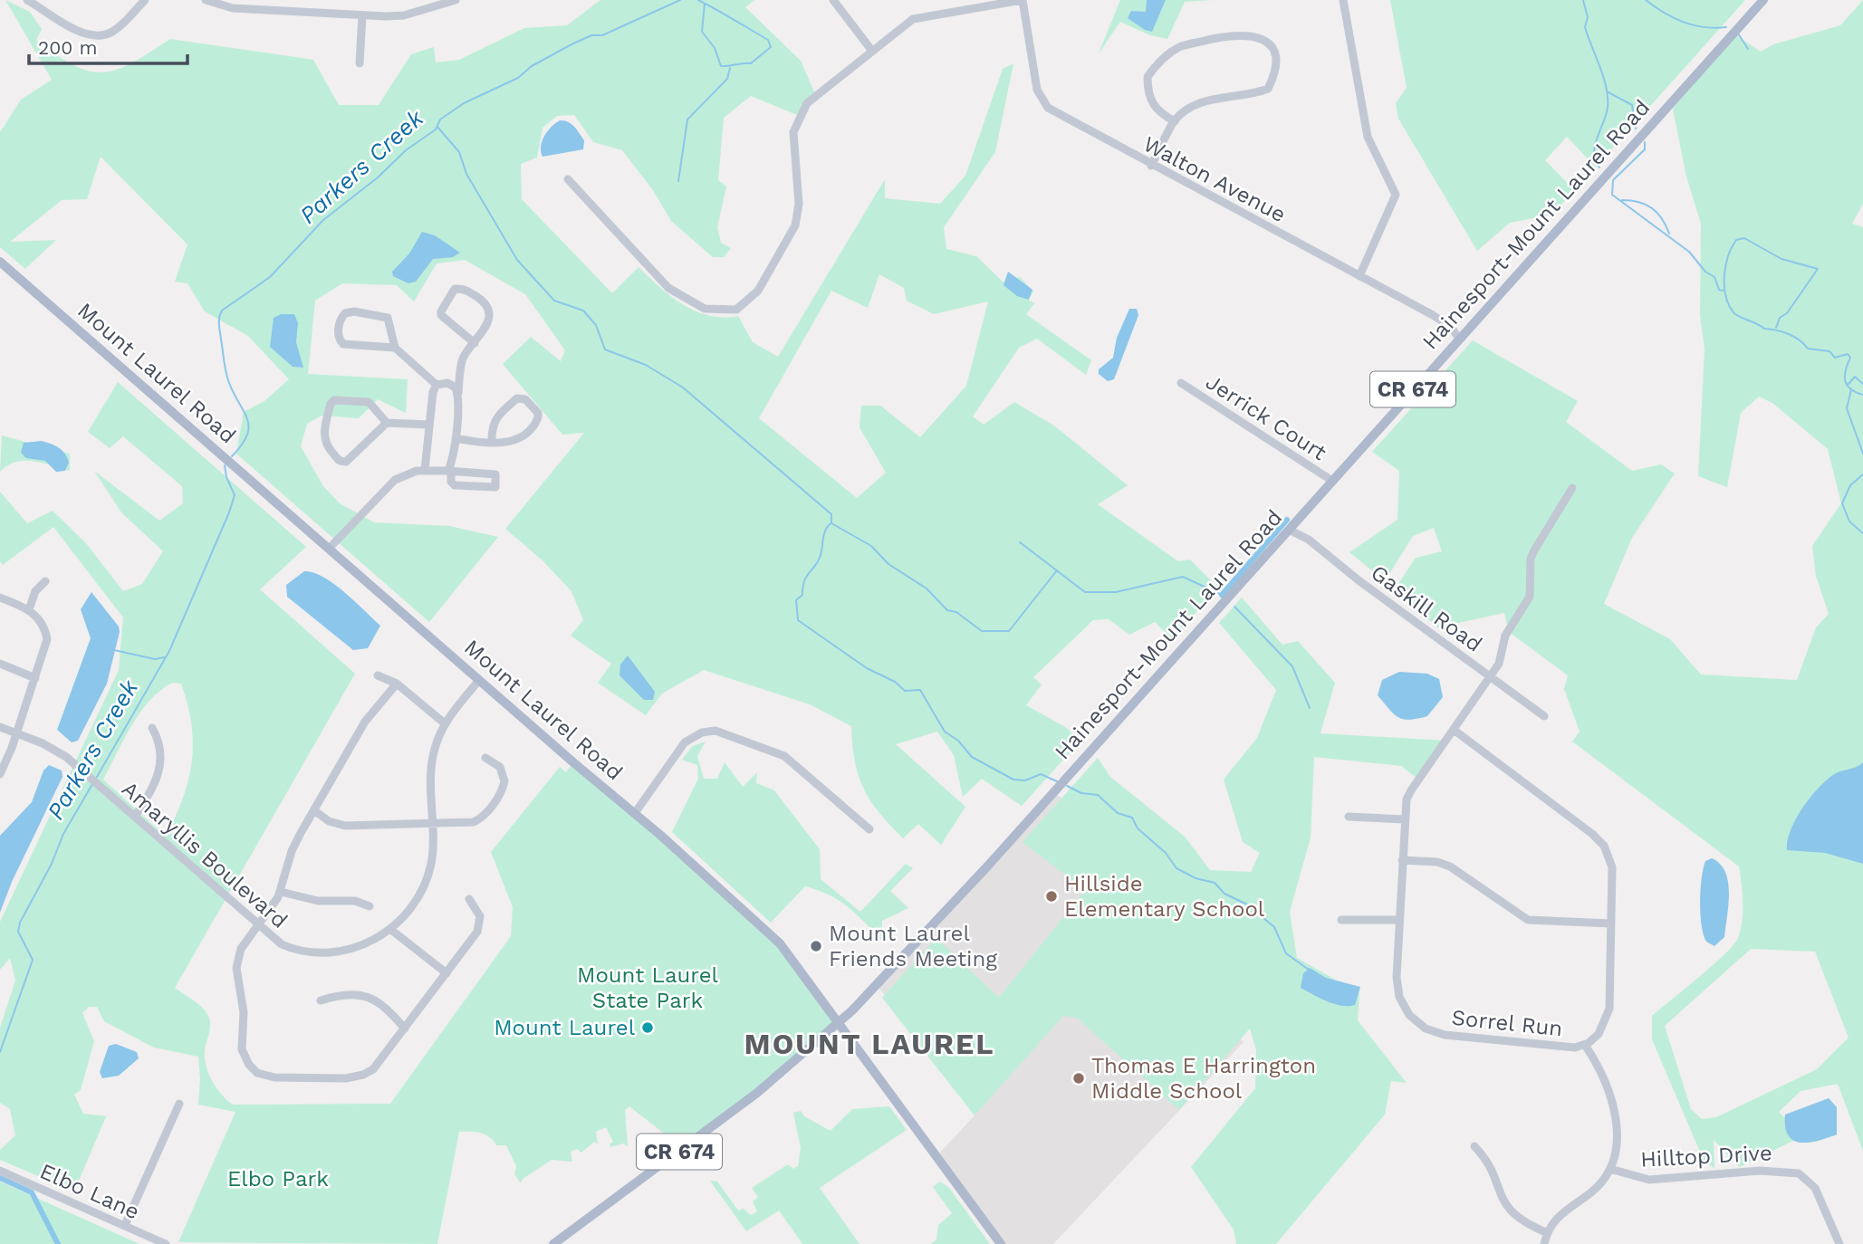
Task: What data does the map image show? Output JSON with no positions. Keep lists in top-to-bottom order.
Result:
{
  "streets": {
    "main road": ["Hainesport-Mount Laurel Road", "Mount Laurel Road", "CR 674"],
    "street": [
      "Walton Avenue",
      "Jerrick Court",
      "Gaskill Road",
      "Amaryllis Boulevard",
      "Sorrel Run",
      "Hilltop Drive",
      "Elbo Lane"
    ]
  },
  "crossings": [
    ["Walton Avenue", "Hainesport-Mount Laurel Road"],
    ["Hainesport-Mount Laurel Road", "Mount Laurel Road"],
    ["Hainesport-Mount Laurel Road", "Jerrick Court"],
    ["Hainesport-Mount Laurel Road", "Gaskill Road"],
    ["Mount Laurel Road", "Amaryllis Boulevard"],
    ["Gaskill Road", "Sorrel Run"]
  ],
  "districts": ["MOUNT LAUREL"],
  "water": ["Parkers Creek"],
  "parks": ["Mount Laurel State Park", "Elbo Park"],
  "places": [
    "Hillside Elementary School",
    "Mount Laurel Friends Meeting",
    "Mount Laurel",
    "Thomas E Harrington Middle School"
  ],
  "scale_bar": "200 m"
}
